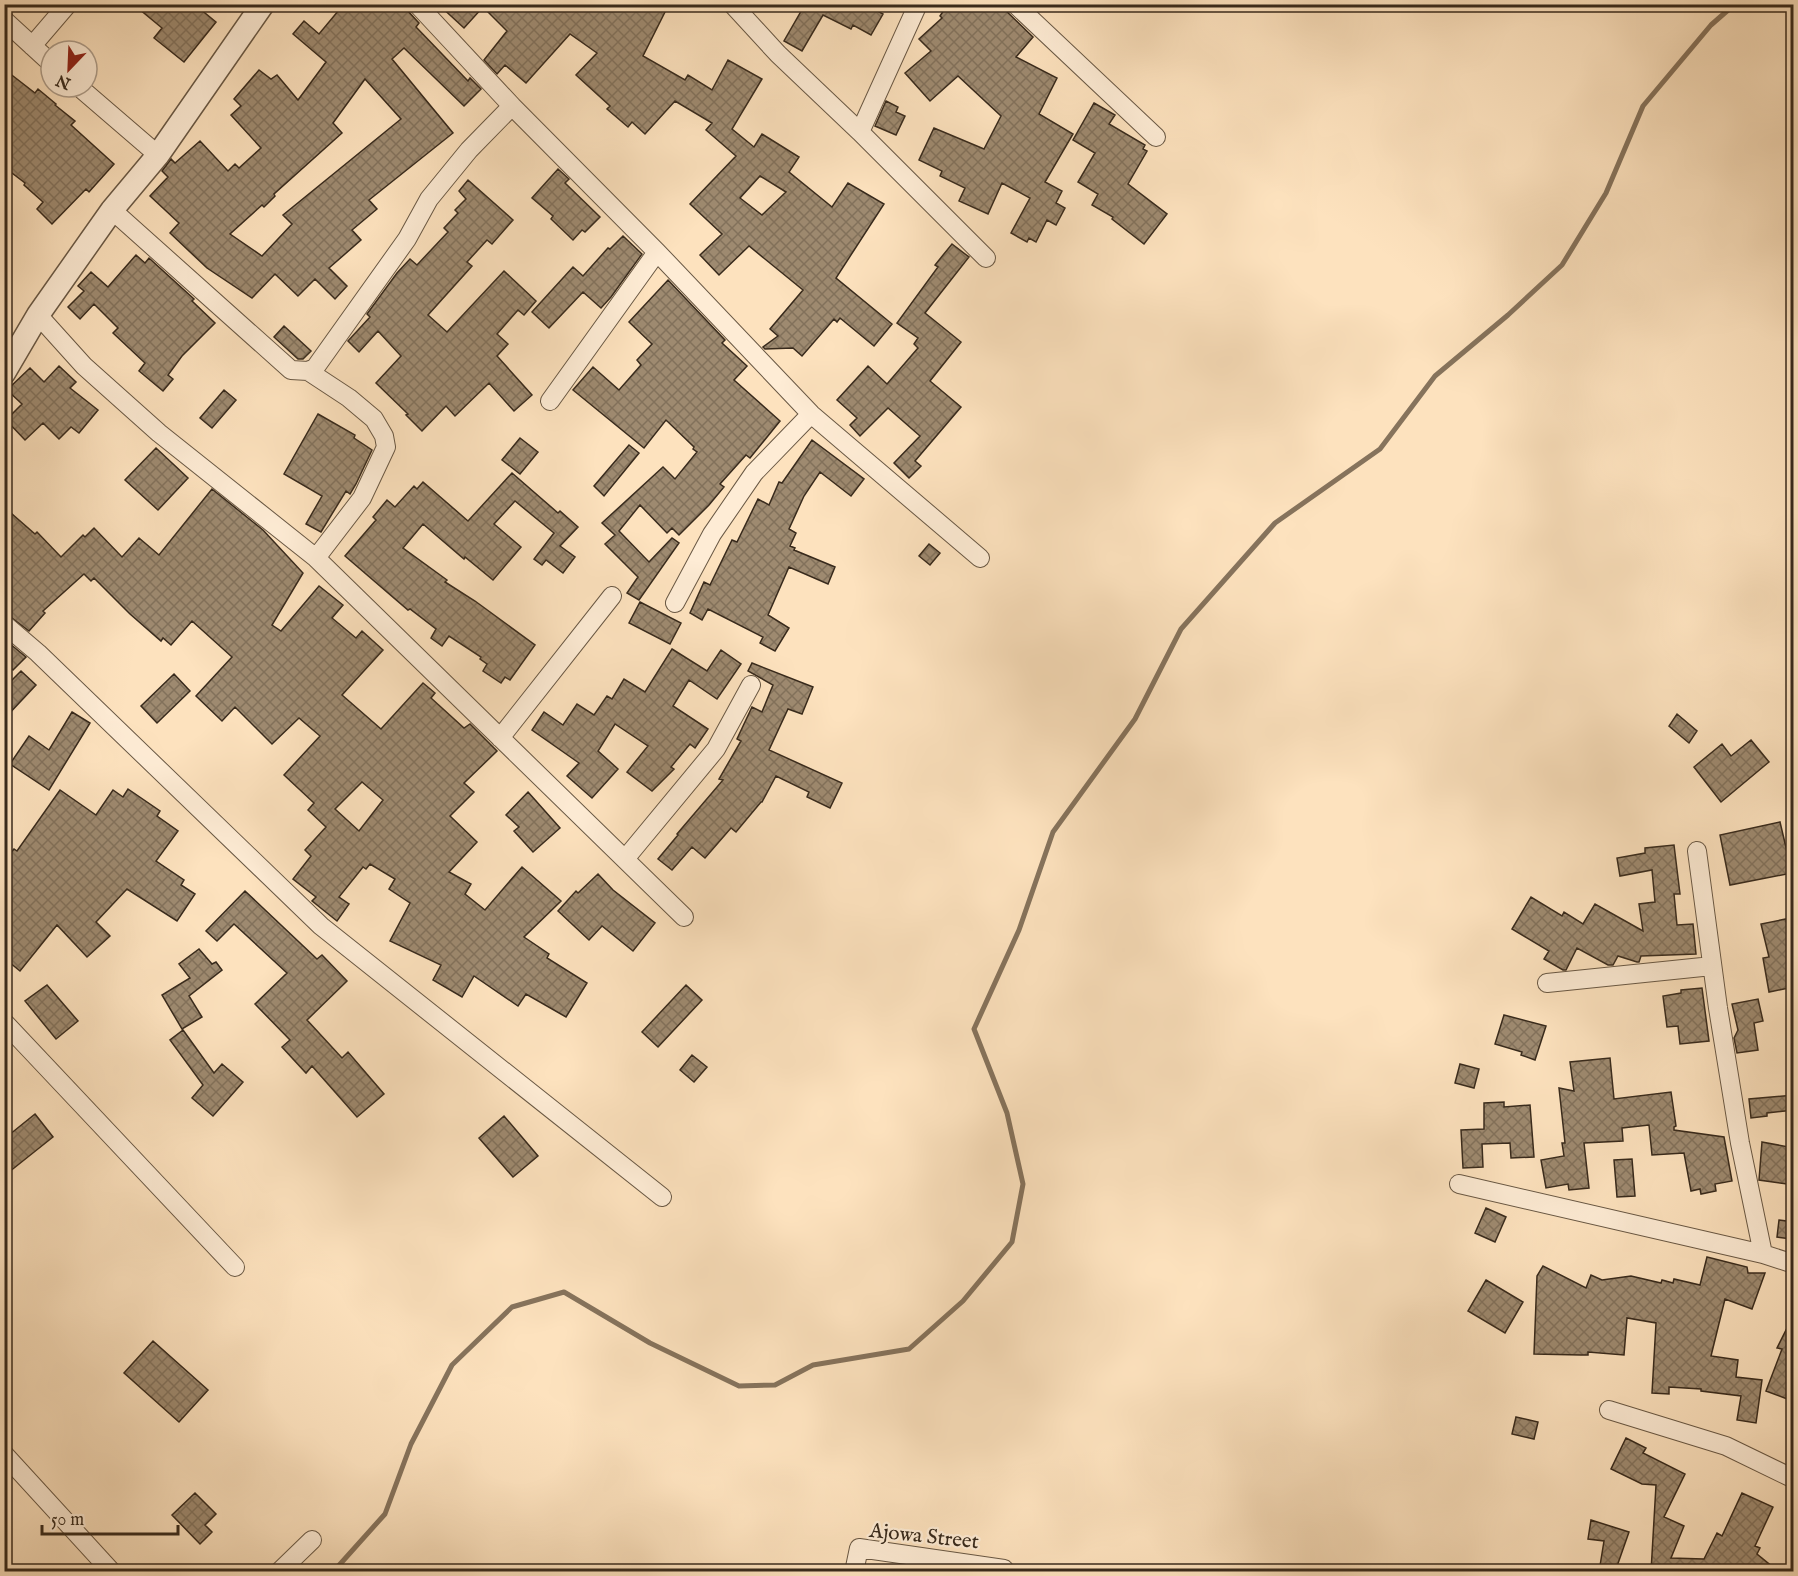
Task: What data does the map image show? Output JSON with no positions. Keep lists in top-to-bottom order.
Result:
{
  "streets": {
    "street": ["Ajowa Street"]
  },
  "scale_bar": "50 m",
  "north": "bottom left"
}
